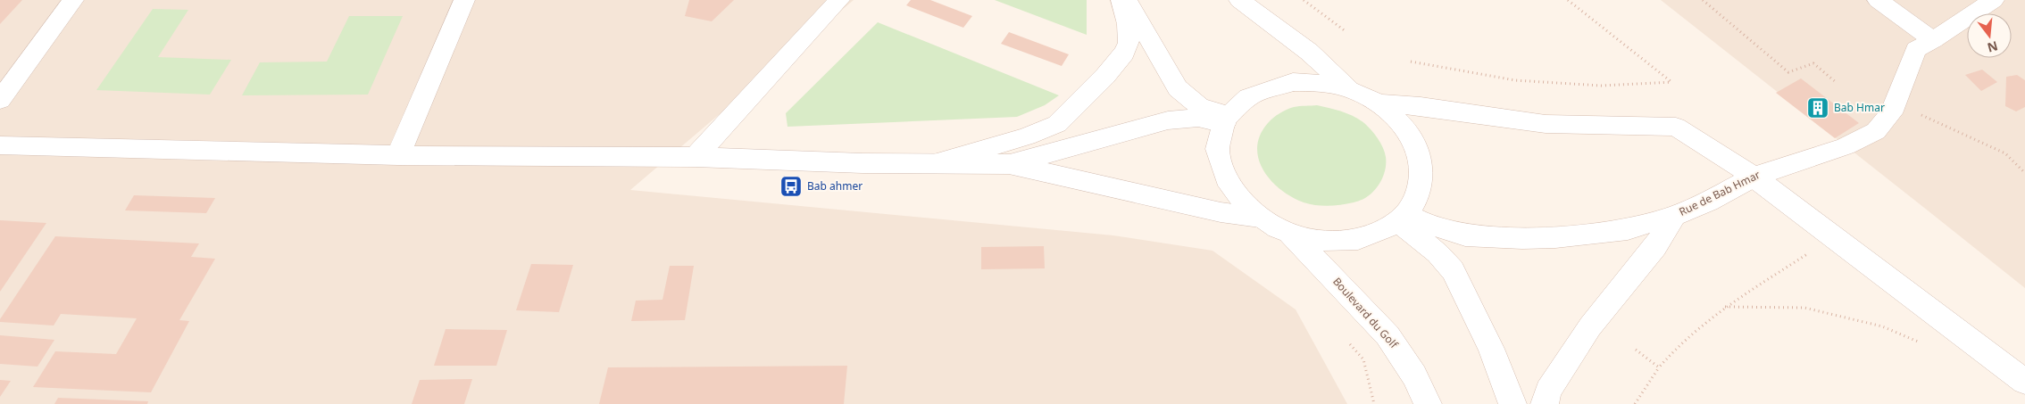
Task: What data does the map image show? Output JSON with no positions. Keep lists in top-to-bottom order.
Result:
{
  "streets": {
    "street": ["Rue de Bab Hmar", "Boulevard du Golf"]
  },
  "places": {
    "building": ["Bab Hmar"],
    "bus stop": ["Bab ahmer"]
  },
  "north": "bottom"
}
